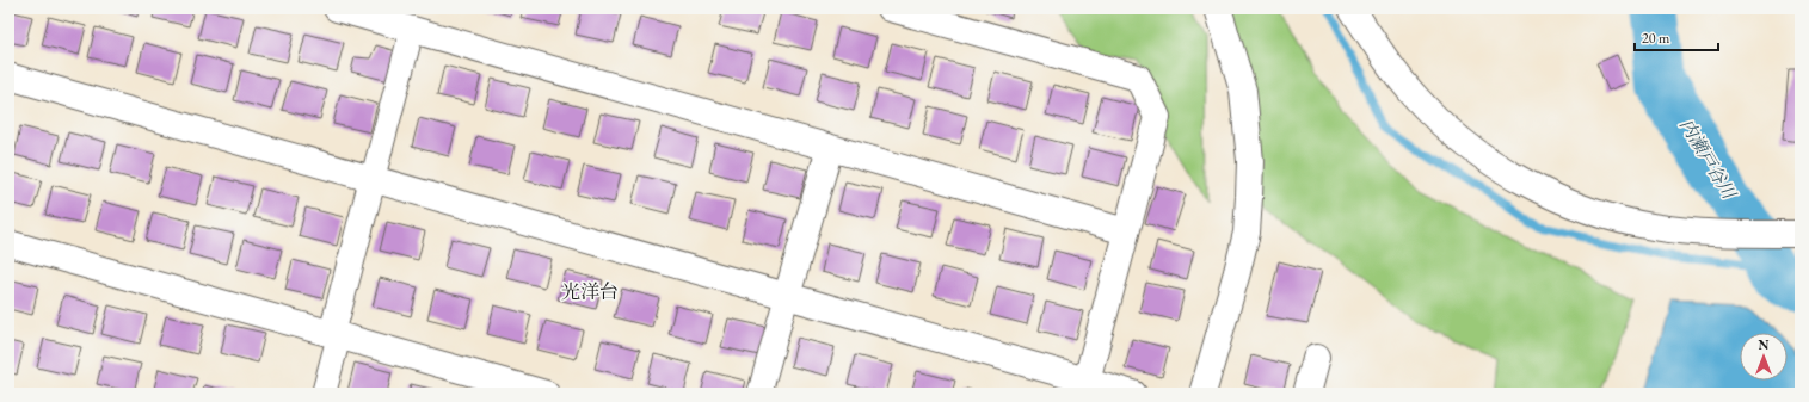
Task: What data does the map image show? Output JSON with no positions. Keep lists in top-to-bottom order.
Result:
{
  "districts": ["光洋台"],
  "water": ["内瀬戸谷川"],
  "scale_bar": "20 m",
  "north": "top"
}
